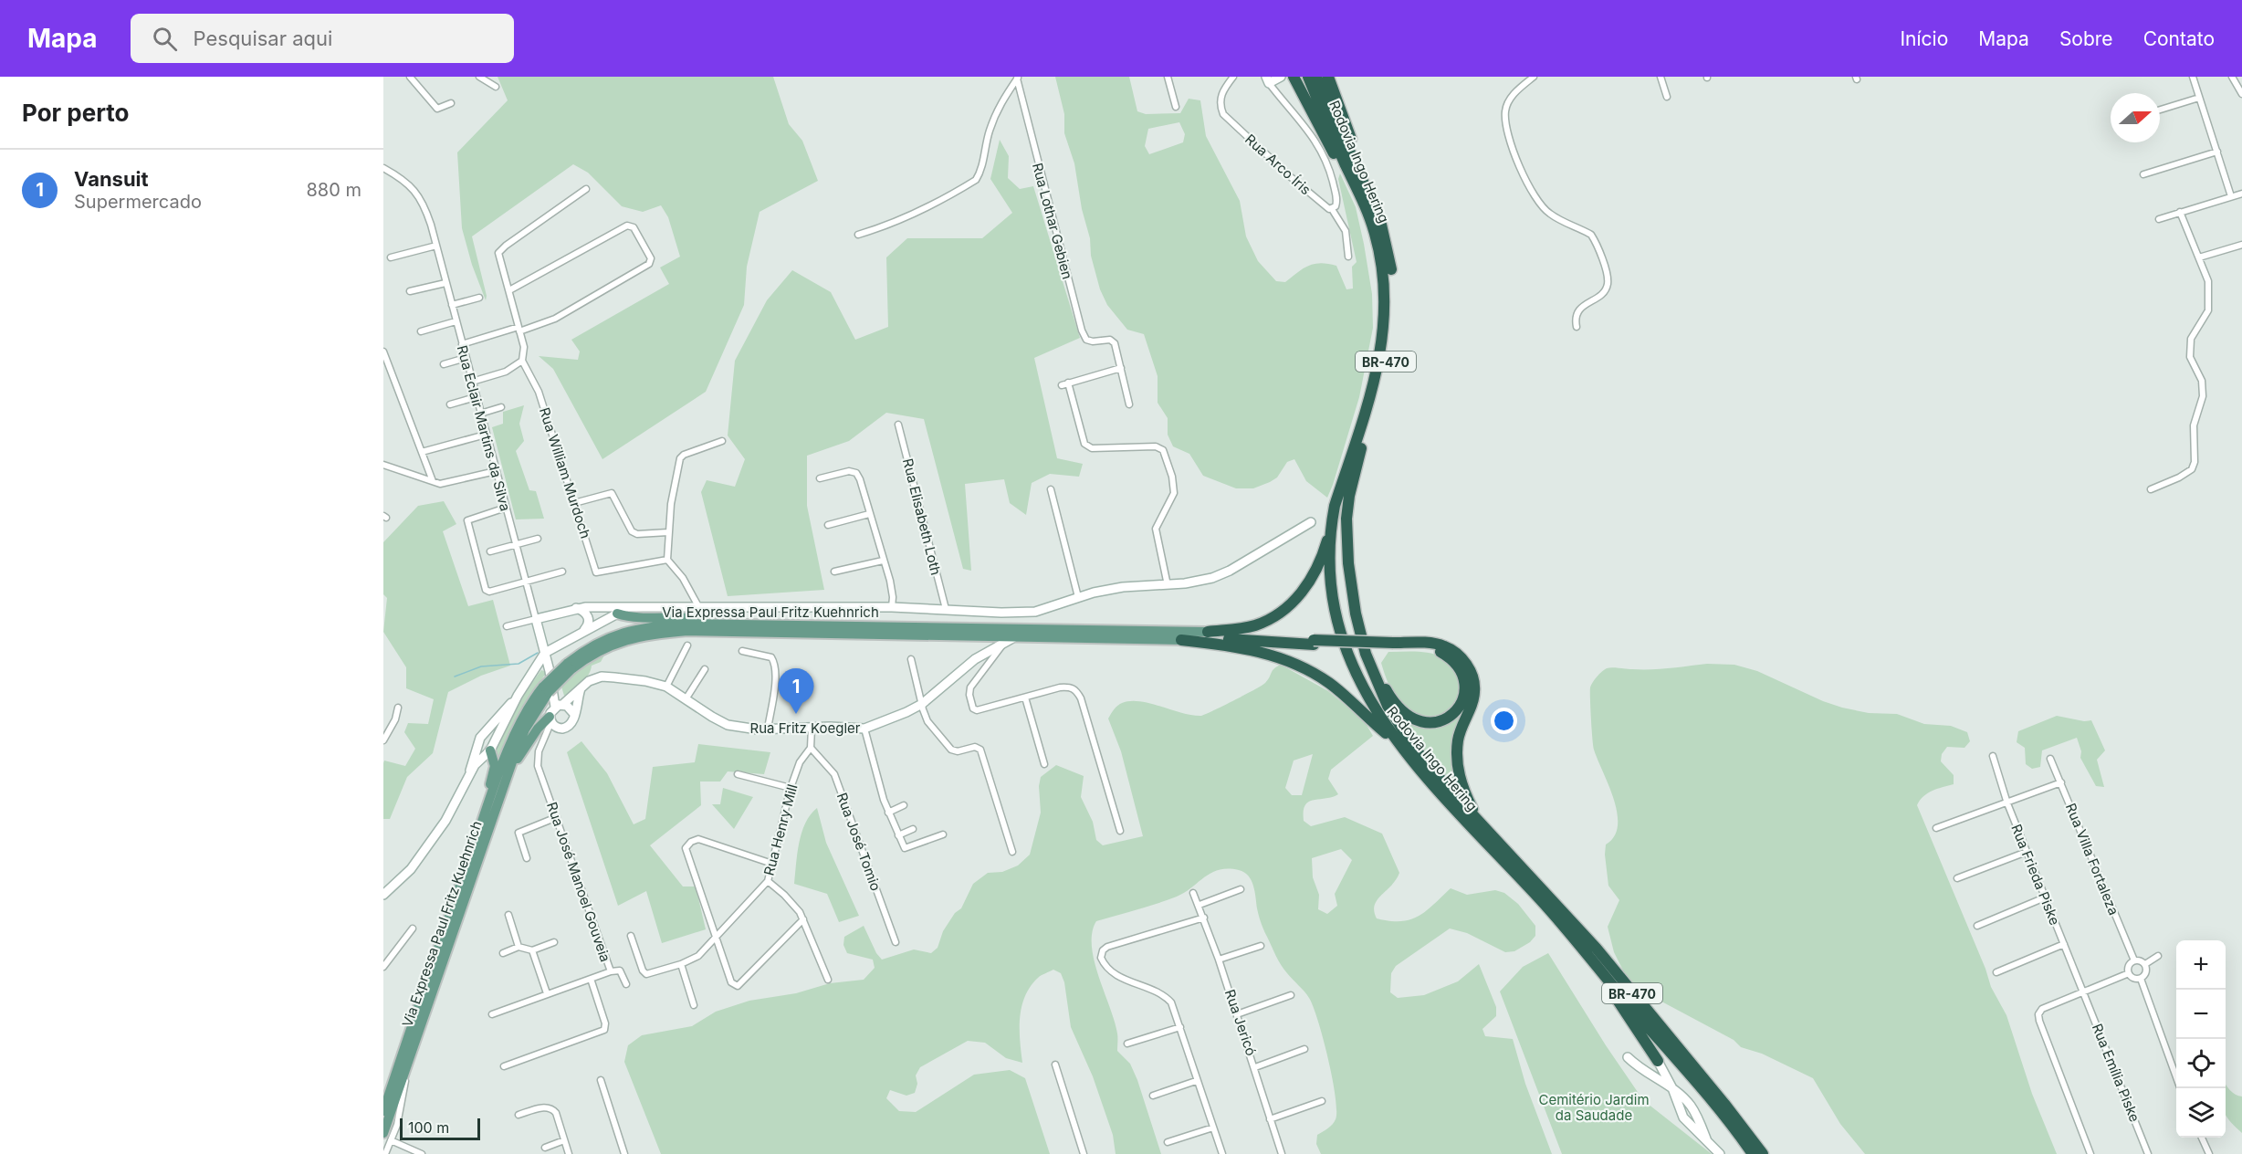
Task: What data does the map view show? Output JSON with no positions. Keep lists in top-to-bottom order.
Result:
{
  "streets": {
    "highway": ["Rodovia Ingo Hering", "BR-470"],
    "main road": ["Via Expressa Paul Fritz Kuehnrich"],
    "street": [
      "Rua Arco Íris",
      "Rua Lothar Gebien",
      "Rua Eclair Martins da Silva",
      "Rua William Murdoch",
      "Rua Elisabeth Loth",
      "Rua Fritz Koegler",
      "Rua Henry Mill",
      "Rua José Tomio",
      "Rua Villa Fortaleza",
      "Rua Frieda Piske",
      "Rua José Manoel Gouveia",
      "Rua Jericó",
      "Rua Emília Piske"
    ]
  },
  "crossings": [
    ["Rua Eclair Martins da Silva", "Rua Fritz Koegler"],
    ["Rua Eclair Martins da Silva", "Rua José Manoel Gouveia"],
    ["Via Expressa Paul Fritz Kuehnrich", "Rua Fritz Koegler"],
    ["Rua Fritz Koegler", "Rua Henry Mill"],
    ["Rua Fritz Koegler", "Rua José Manoel Gouveia"],
    ["Rua Henry Mill", "Rua José Tomio"],
    ["Rua Frieda Piske", "Rua Emília Piske"]
  ],
  "parks": ["Cemitério Jardim da Saudade"],
  "scale_bar": "100 m",
  "north": "right",
  "page": {
    "header": "Mapa",
    "search": "Pesquisar aqui",
    "nav": [
      "Início",
      "Mapa",
      "Sobre",
      "Contato"
    ],
    "heading": "Por perto",
    "list": [
      {
        "mark": "1",
        "name": "Vansuit",
        "note": "Supermercado",
        "value": "880 m"
      }
    ],
    "pins": "1",
    "map_buttons": ["+", "−"],
    "scale": "100 m"
  }
}
